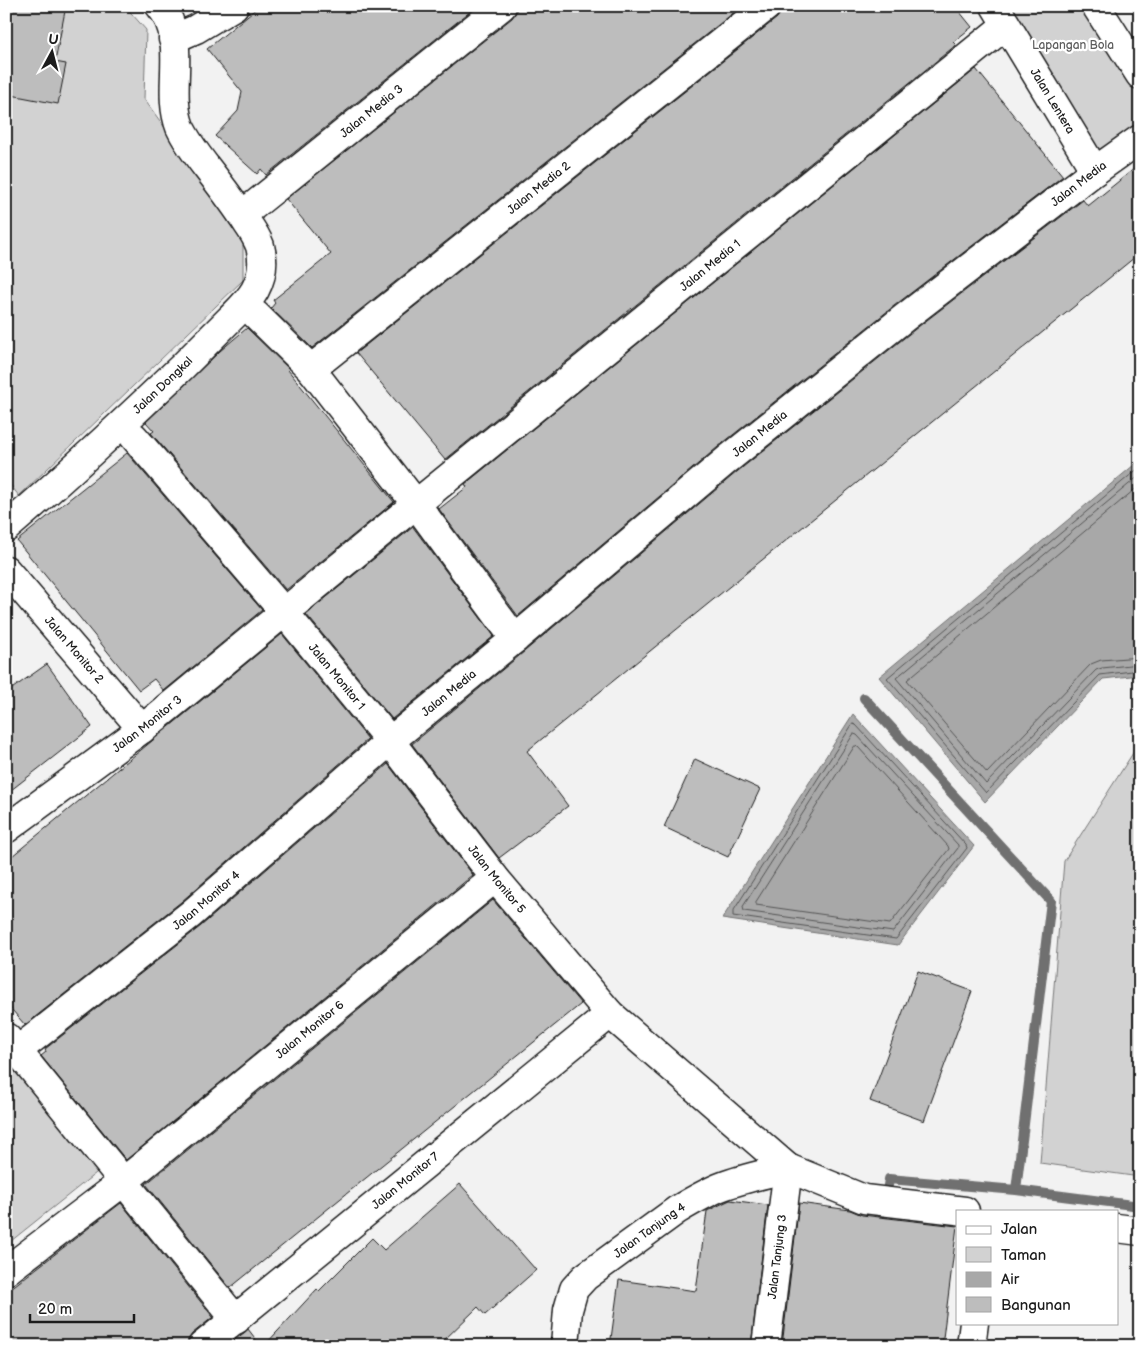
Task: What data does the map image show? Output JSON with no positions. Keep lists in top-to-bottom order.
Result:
{
  "streets": {
    "street": [
      "Jalan Lentera",
      "Jalan Media 3",
      "Jalan Media",
      "Jalan Media 2",
      "Jalan Media 1",
      "Jalan Dongkal",
      "Jalan Monitor 2",
      "Jalan Monitor 1",
      "Jalan Monitor 3",
      "Jalan Monitor 5",
      "Jalan Monitor 4",
      "Jalan Monitor 6",
      "Jalan Monitor 7",
      "Jalan Tanjung 4",
      "Jalan Tanjung 3"
    ]
  },
  "crossings": [
    ["Jalan Lentera", "Jalan Media"],
    ["Jalan Lentera", "Jalan Media 1"],
    ["Jalan Media 3", "Jalan Dongkal"],
    ["Jalan Media", "Jalan Monitor 1"],
    ["Jalan Media", "Jalan Monitor 5"],
    ["Jalan Media", "Jalan Monitor 4"],
    ["Jalan Media 1", "Jalan Monitor 1"],
    ["Jalan Media 1", "Jalan Monitor 3"],
    ["Jalan Monitor 2", "Jalan Monitor 3"],
    ["Jalan Monitor 1", "Jalan Monitor 3"],
    ["Jalan Monitor 1", "Jalan Monitor 5"],
    ["Jalan Monitor 1", "Jalan Monitor 4"],
    ["Jalan Monitor 5", "Jalan Monitor 4"],
    ["Jalan Monitor 5", "Jalan Monitor 6"],
    ["Jalan Monitor 5", "Jalan Monitor 7"],
    ["Jalan Monitor 5", "Jalan Tanjung 4"],
    ["Jalan Monitor 5", "Jalan Tanjung 3"],
    ["Jalan Tanjung 4", "Jalan Tanjung 3"]
  ],
  "parks": ["Lapangan Bola"],
  "legend": [
    "Jalan",
    "Taman",
    "Air",
    "Bangunan"
  ],
  "scale_bar": "20 m",
  "north": "top"
}
